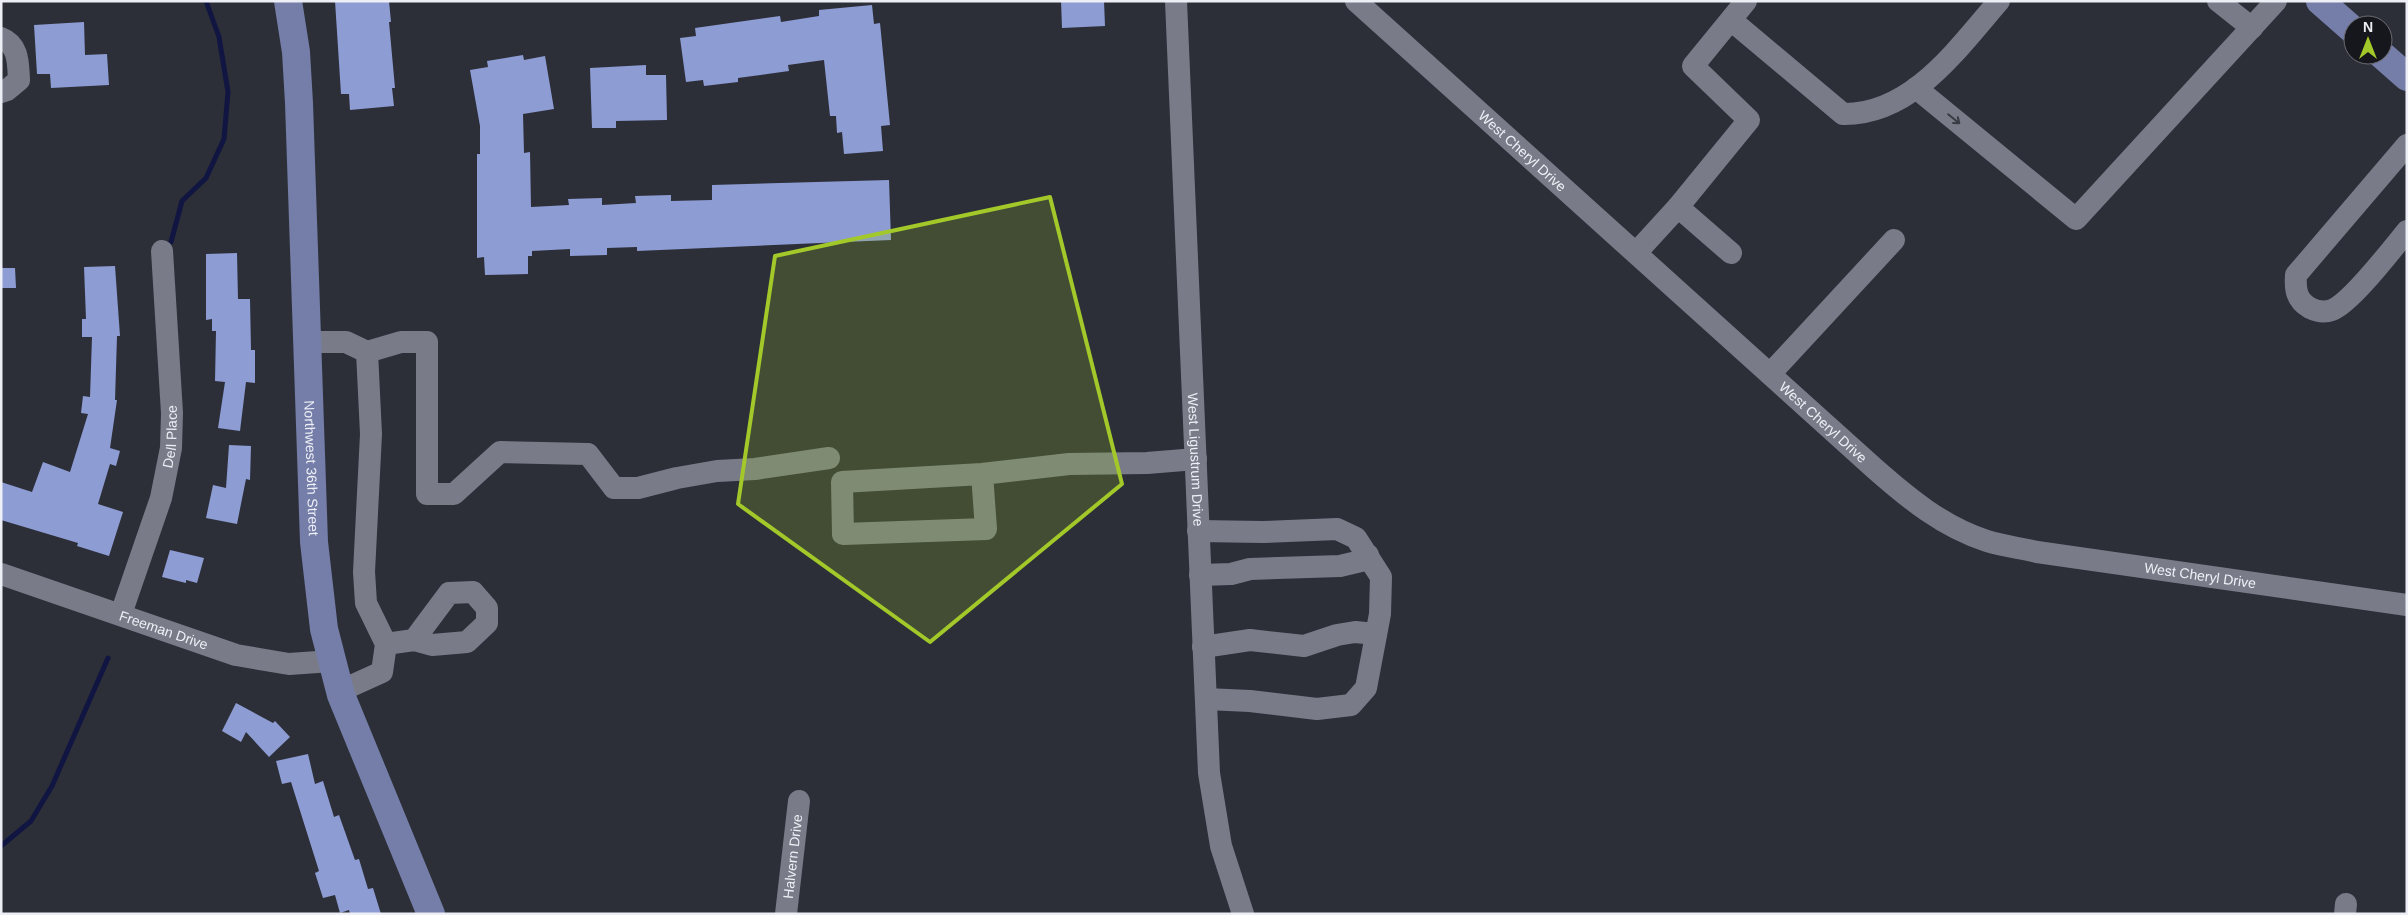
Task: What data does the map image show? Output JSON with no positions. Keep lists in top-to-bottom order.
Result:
{
  "streets": {
    "main road": ["Northwest 36th Street"],
    "street": [
      "West Cheryl Drive",
      "Dell Place",
      "West Ligustrum Drive",
      "Freeman Drive",
      "Halvern Drive"
    ]
  },
  "crossings": [
    ["Dell Place", "Freeman Drive"],
    ["Northwest 36th Street", "Freeman Drive"]
  ],
  "north": "top"
}
